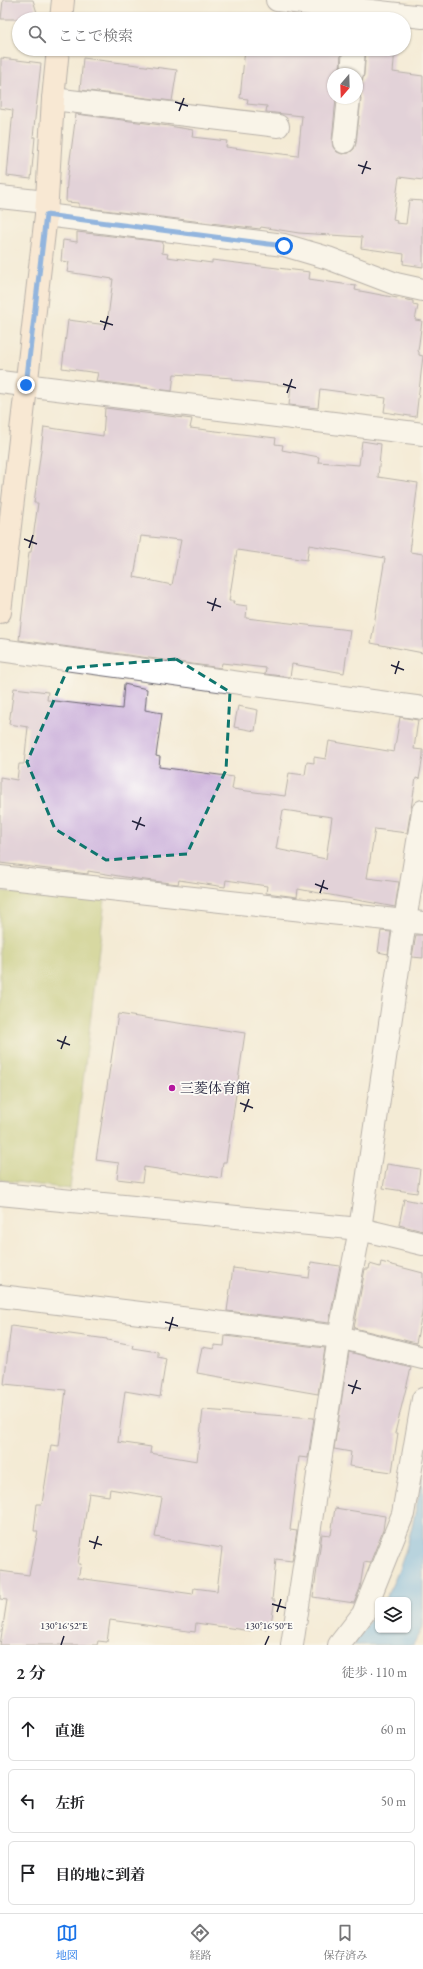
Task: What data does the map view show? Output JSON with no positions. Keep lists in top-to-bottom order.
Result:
{
  "places": ["三菱体育館"],
  "north": "bottom",
  "page": {
    "search": "ここで検索",
    "heading": ["2 分", "徒歩 · 110 m"],
    "list": [
      ["直進", "60 m"],
      ["左折", "50 m"],
      "目的地に到着"
    ],
    "nav": ["地図", "経路", "保存済み"]
  },
  "coordinates": ["130°16'52\"E", "130°16'50\"E"]
}
